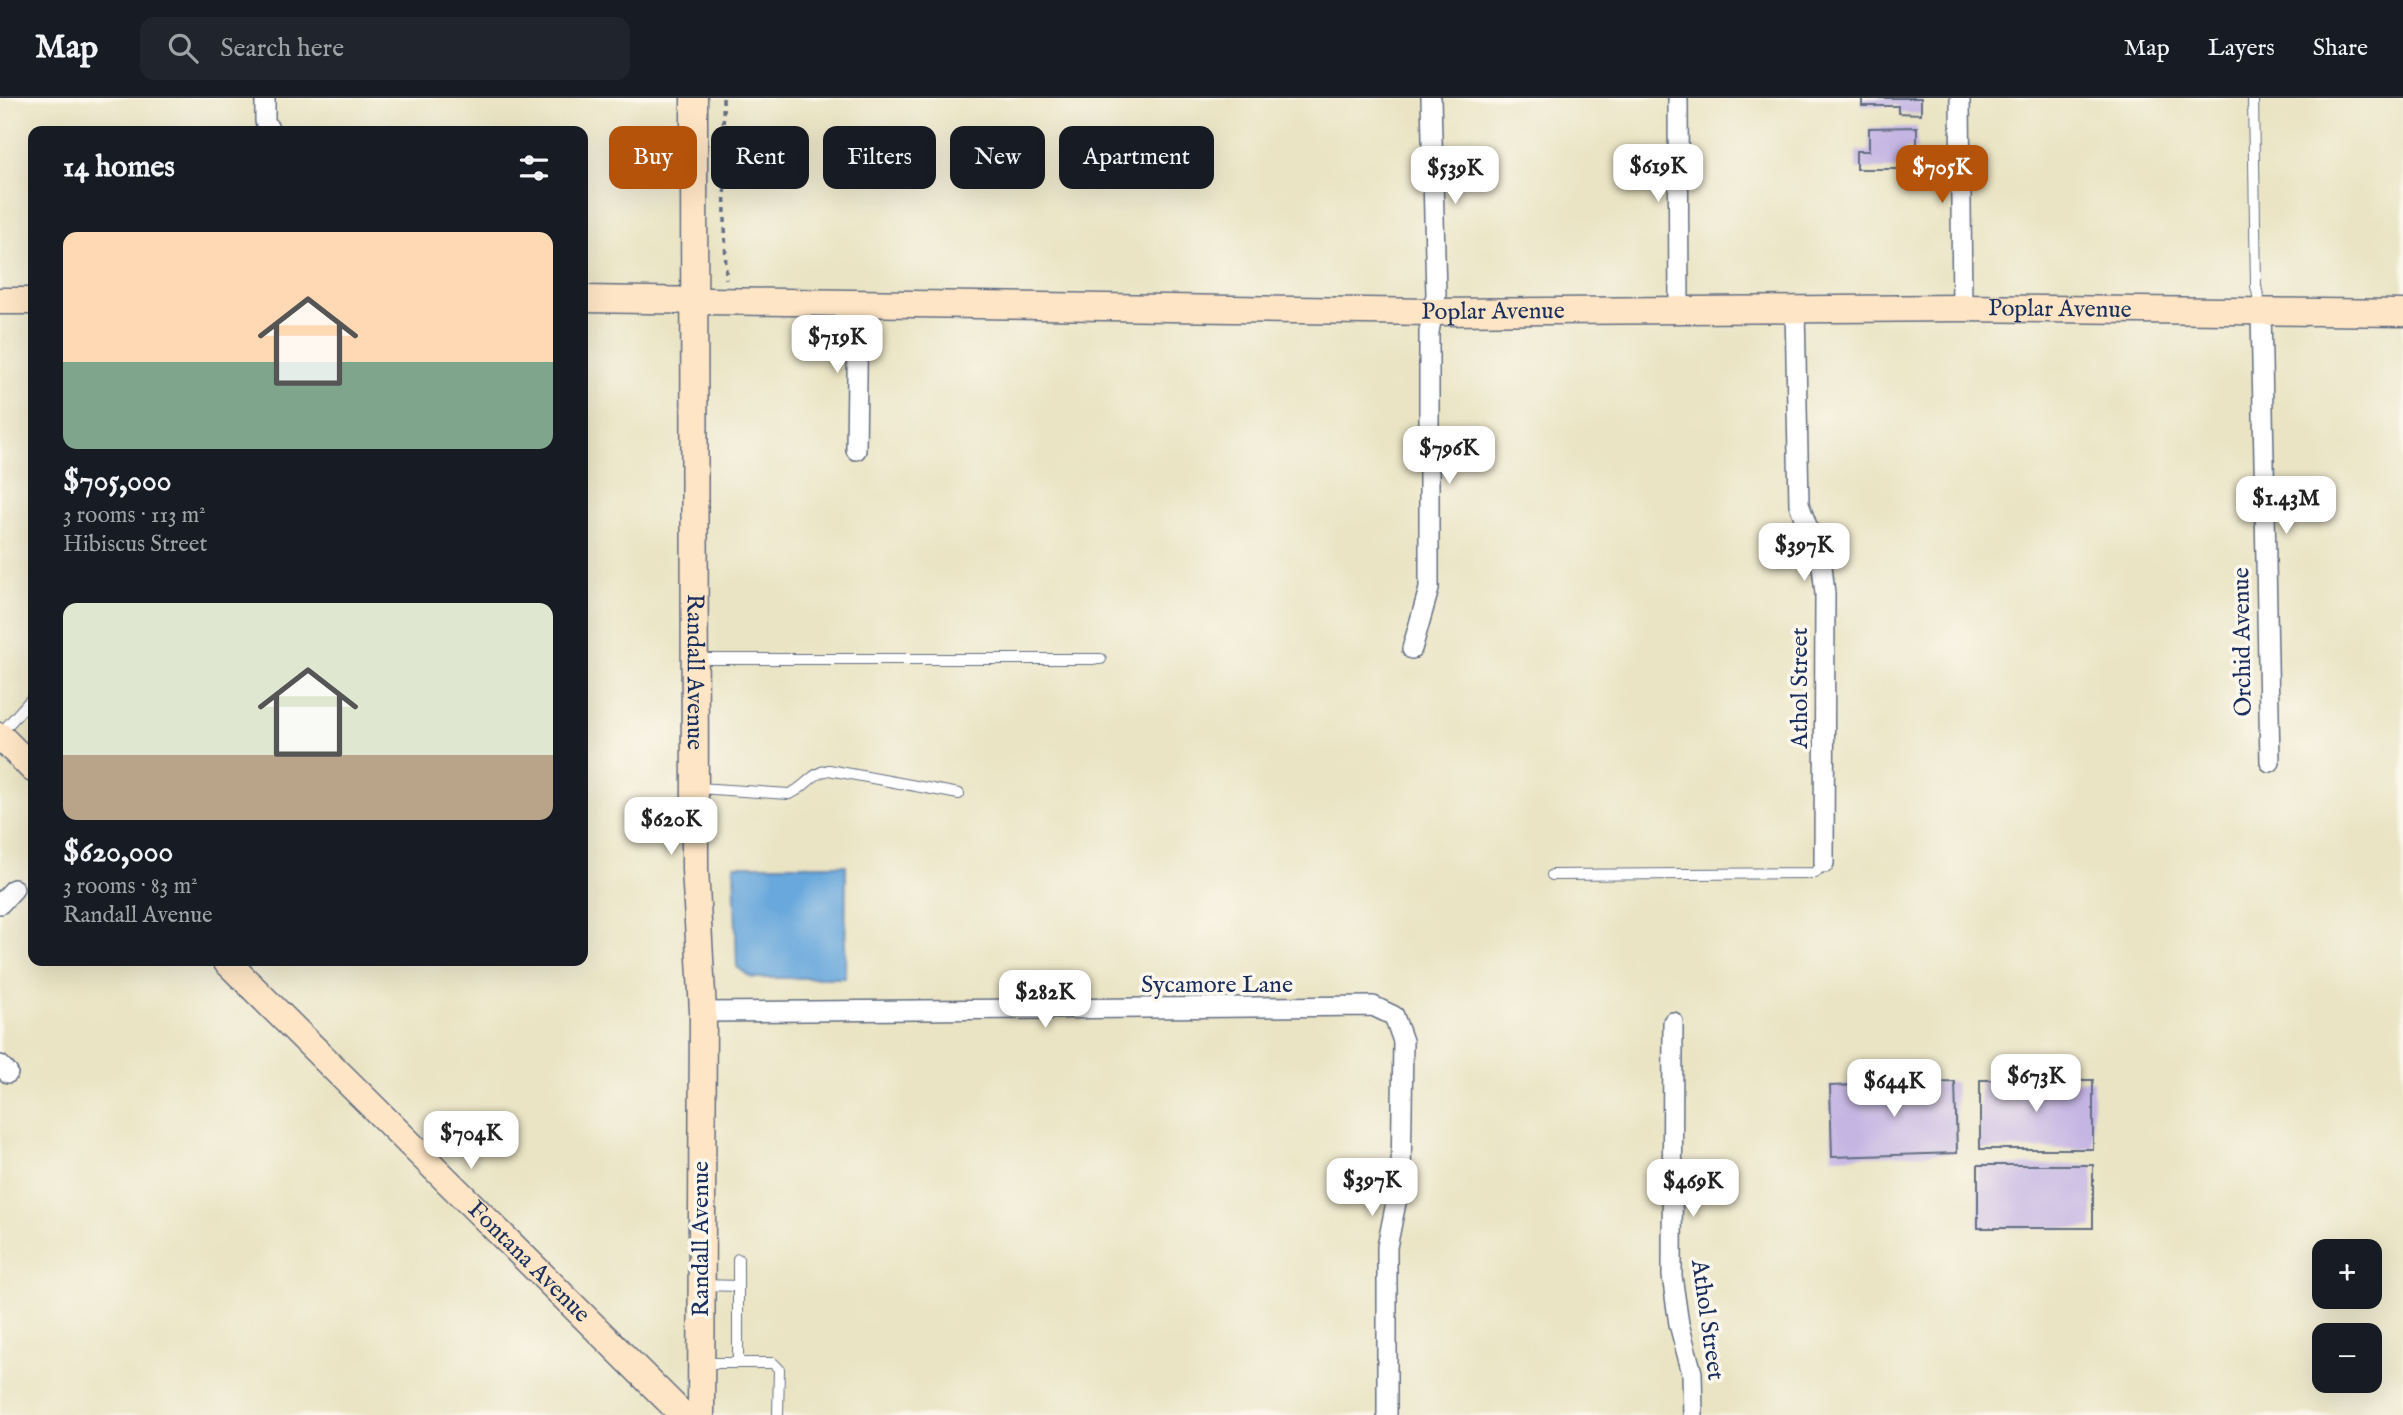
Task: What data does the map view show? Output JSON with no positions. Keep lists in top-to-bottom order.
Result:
{
  "streets": {
    "street": [
      "Poplar Avenue",
      "Orchid Avenue",
      "Randall Avenue",
      "Athol Street",
      "Sycamore Lane",
      "Fontana Avenue"
    ]
  },
  "crossings": [
    ["Poplar Avenue", "Orchid Avenue"],
    ["Poplar Avenue", "Randall Avenue"],
    ["Poplar Avenue", "Athol Street"],
    ["Randall Avenue", "Sycamore Lane"]
  ],
  "page": {
    "header": "Map",
    "search": "Search here",
    "nav": ["Map", "Layers", "Share"],
    "chip": [
      "Buy",
      "Rent",
      "Filters",
      "New",
      "Apartment"
    ],
    "heading": "14 homes",
    "price": [
      "$619K",
      "$705K",
      "$539K",
      "$719K",
      "$796K",
      "$1.43M",
      "$397K",
      "$620K",
      "$282K",
      "$673K",
      "$644K",
      "$704K",
      "$397K",
      "$469K"
    ],
    "list": [
      {
        "name": "$705,000",
        "note": "3 rooms · 113 m² · Hibiscus Street"
      },
      {
        "name": "$620,000",
        "note": "3 rooms · 83 m² · Randall Avenue"
      }
    ],
    "map_buttons": ["+", "−"]
  }
}
